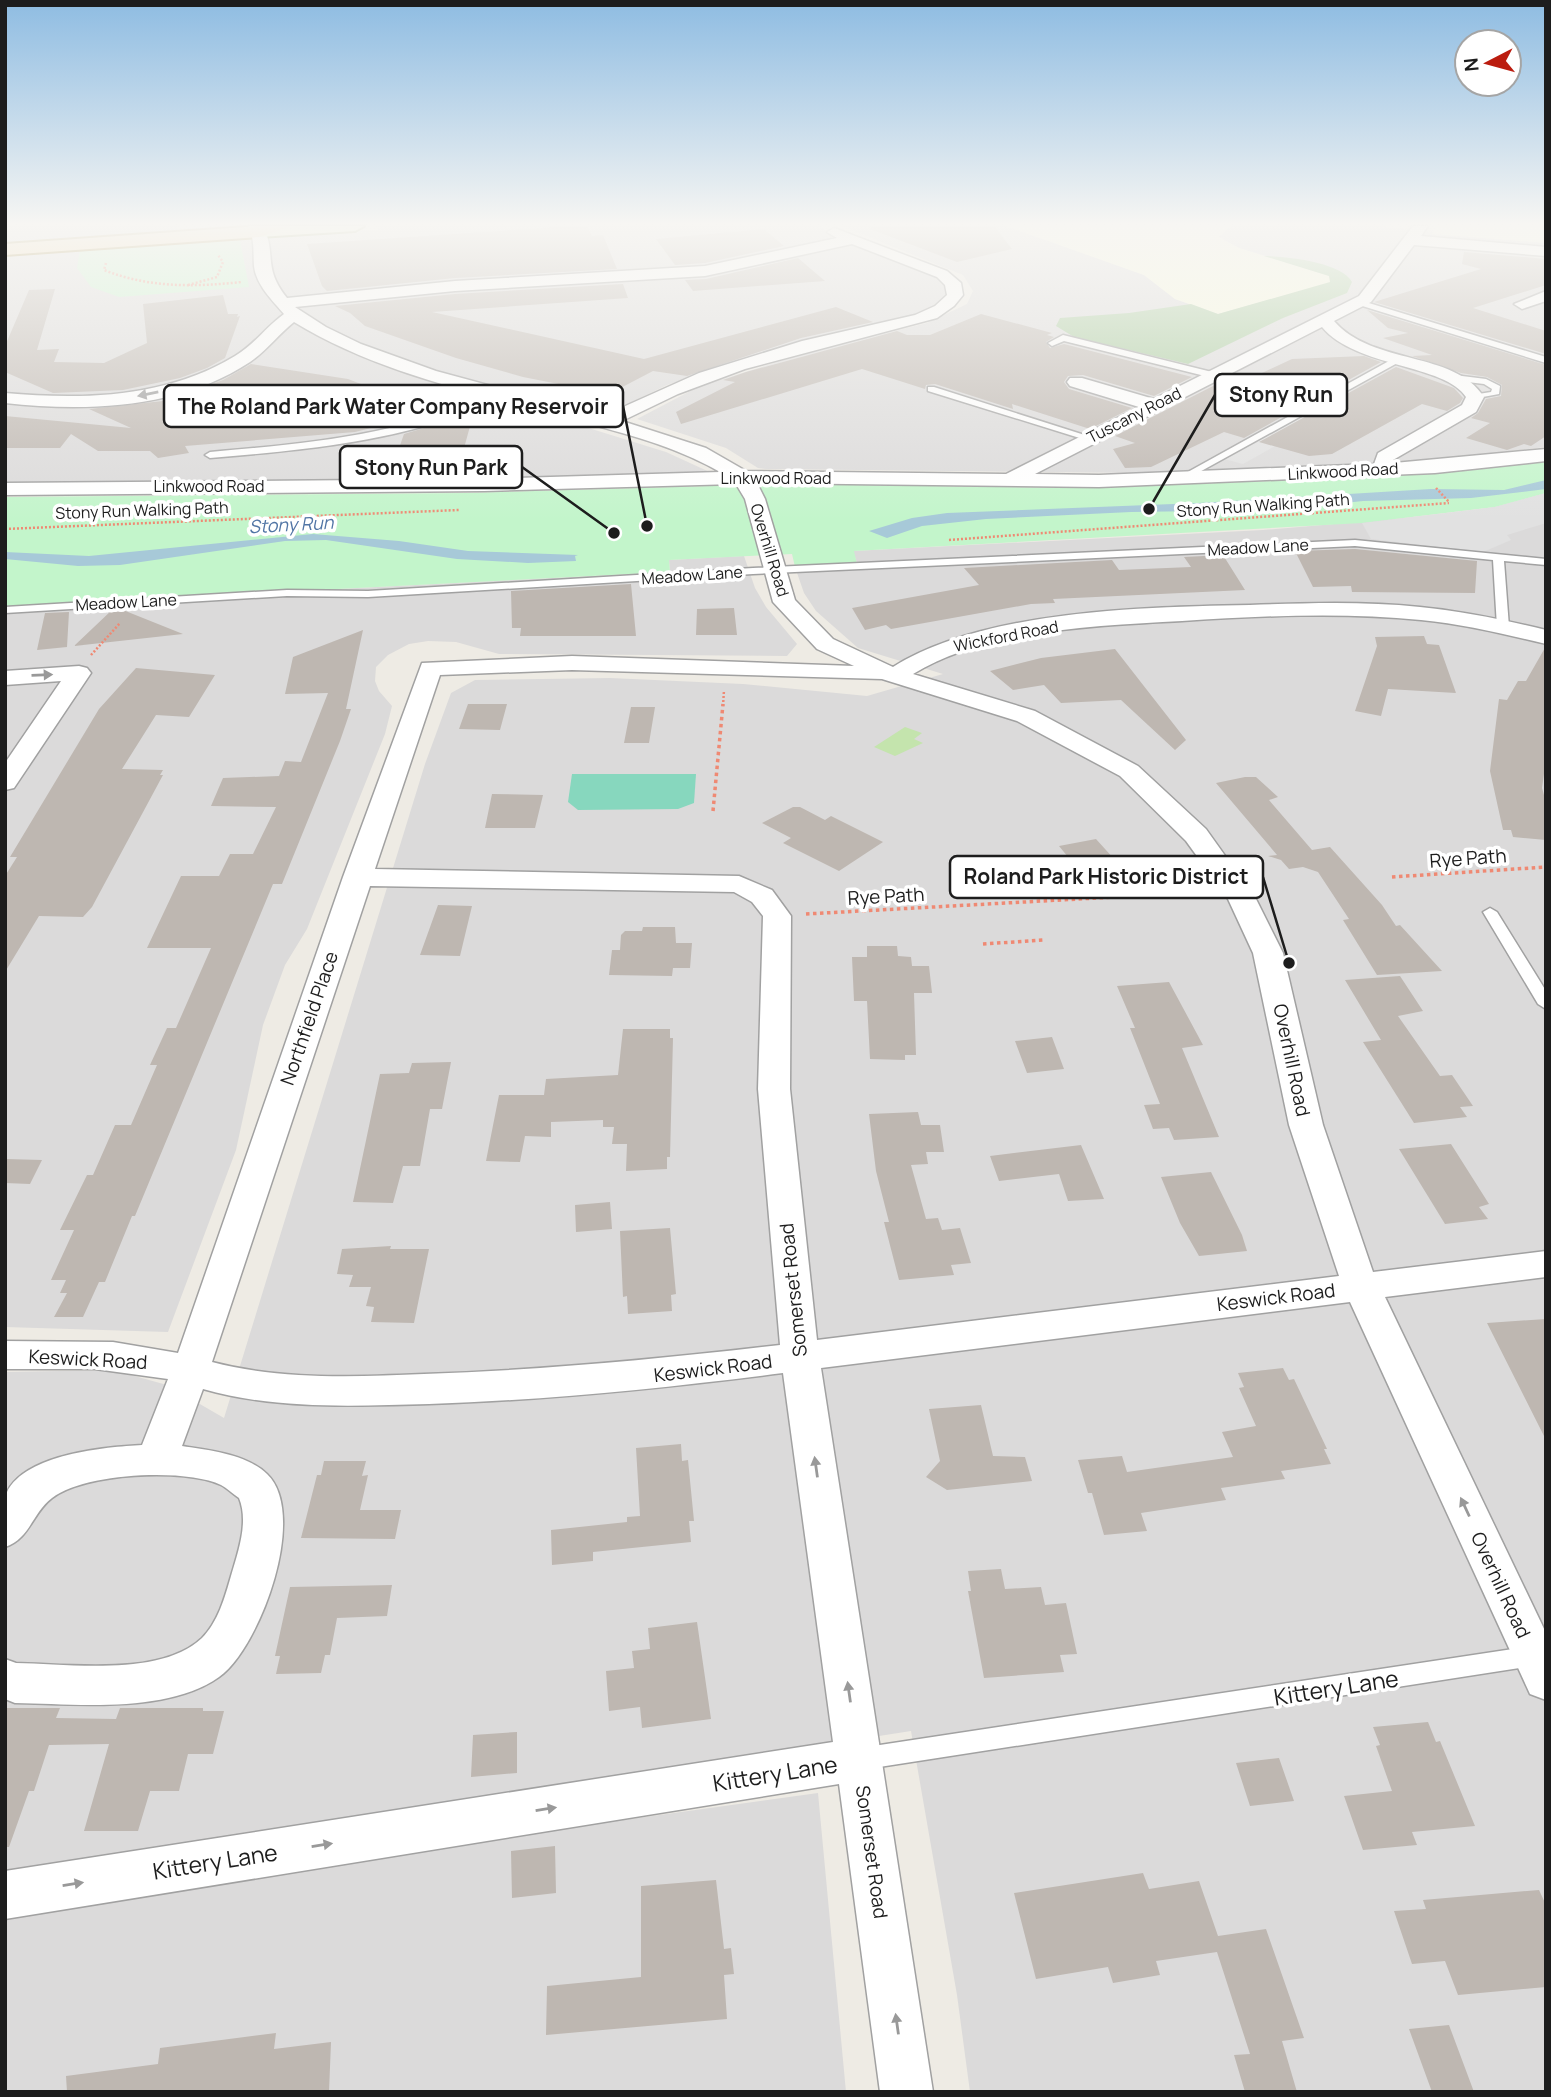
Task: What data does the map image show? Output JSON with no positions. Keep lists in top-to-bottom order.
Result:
{
  "streets": {
    "street": [
      "Tuscany Road",
      "Linkwood Road",
      "Overhill Road",
      "Wickford Road",
      "Northfield Place",
      "Somerset Road",
      "Keswick Road",
      "Kittery Lane"
    ],
    "lane": ["Meadow Lane"],
    "path": ["Stony Run Walking Path", "Rye Path"]
  },
  "crossings": [
    ["Tuscany Road", "Linkwood Road"],
    ["Linkwood Road", "Overhill Road"],
    ["Meadow Lane", "Overhill Road"],
    ["Overhill Road", "Wickford Road"],
    ["Overhill Road", "Keswick Road"],
    ["Overhill Road", "Kittery Lane"],
    ["Rye Path", "Somerset Road"],
    ["Northfield Place", "Keswick Road"],
    ["Somerset Road", "Keswick Road"],
    ["Somerset Road", "Kittery Lane"]
  ],
  "one_way": ["Somerset Road", "Kittery Lane"],
  "water": ["Stony Run"],
  "places": [
    "Stony Run",
    "The Roland Park Water Company Reservoir",
    "Stony Run Park",
    "Roland Park Historic District"
  ],
  "north": "left"
}
